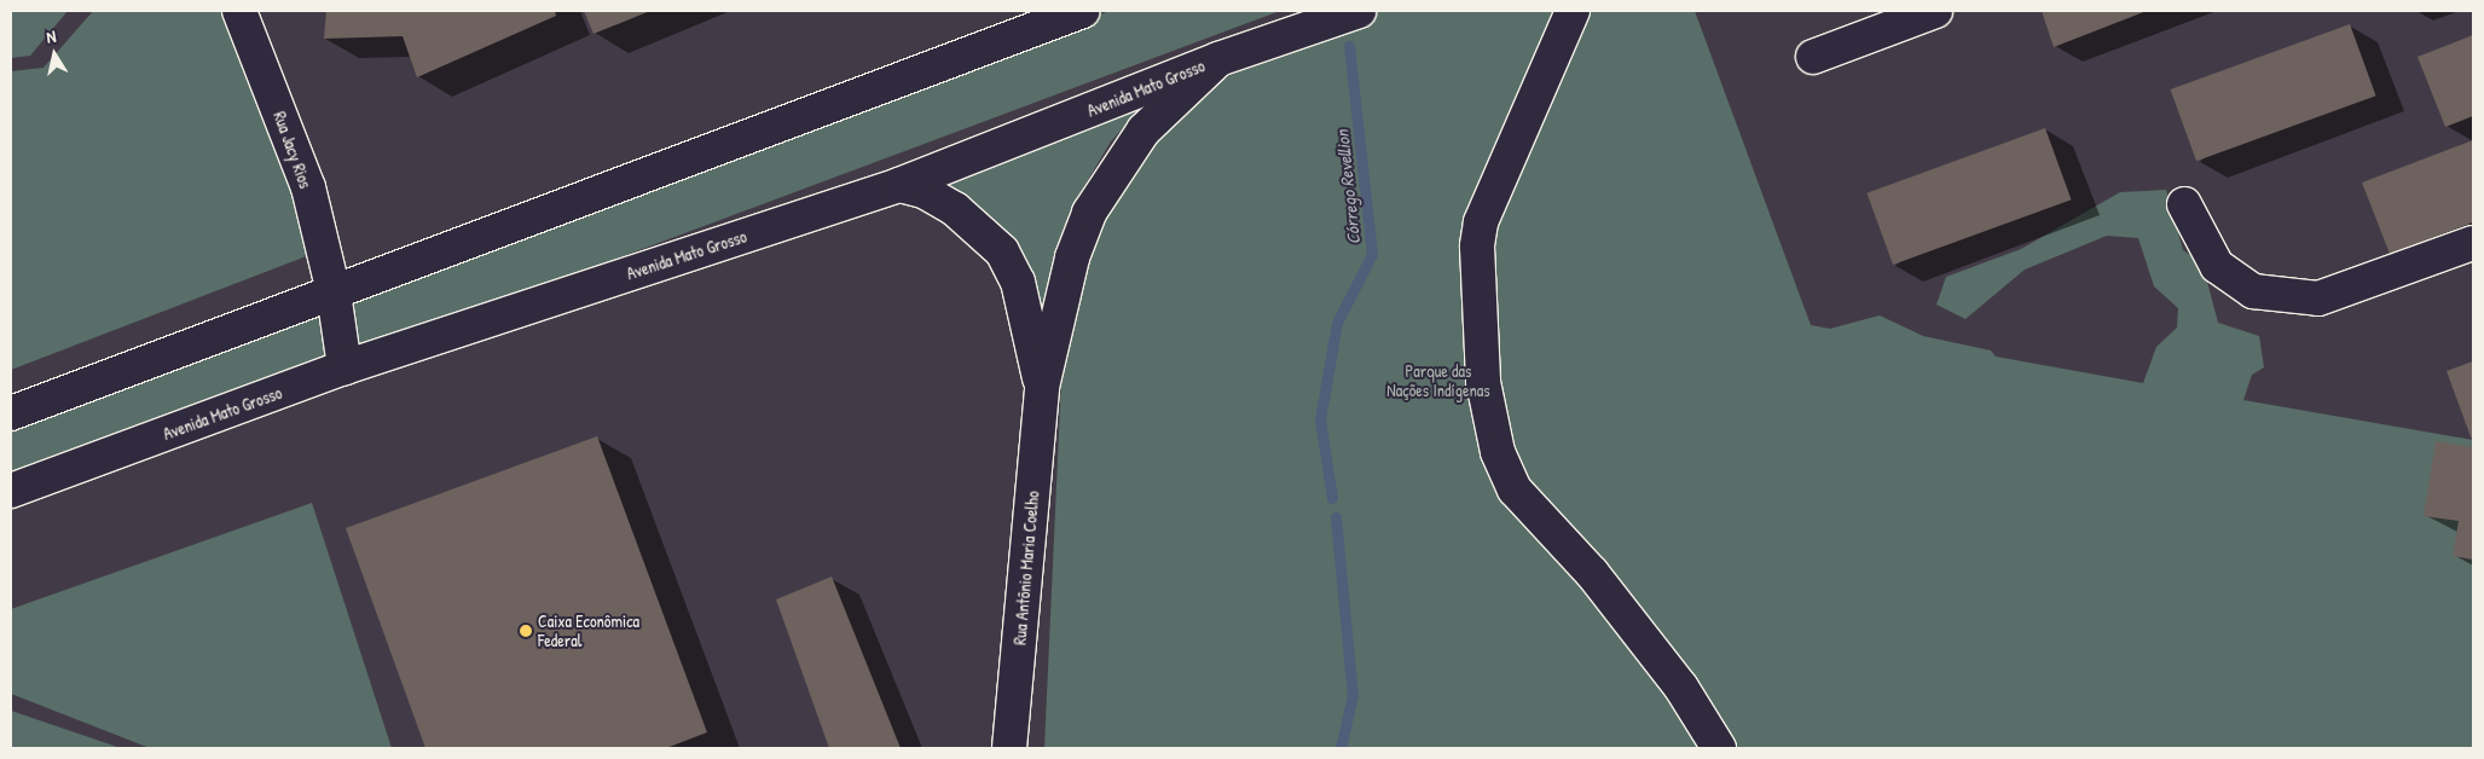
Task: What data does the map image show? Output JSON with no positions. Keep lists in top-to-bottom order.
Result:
{
  "streets": {
    "main road": ["Avenida Mato Grosso", "Rua Jacy Rios", "Rua Antônio Maria Coelho"]
  },
  "crossings": [
    ["Avenida Mato Grosso", "Rua Jacy Rios"],
    ["Avenida Mato Grosso", "Rua Antônio Maria Coelho"]
  ],
  "water": ["Córrego Revellion"],
  "parks": ["Parque das Nações Indígenas"],
  "places": ["Caixa Econômica Federal"],
  "north": "top"
}
